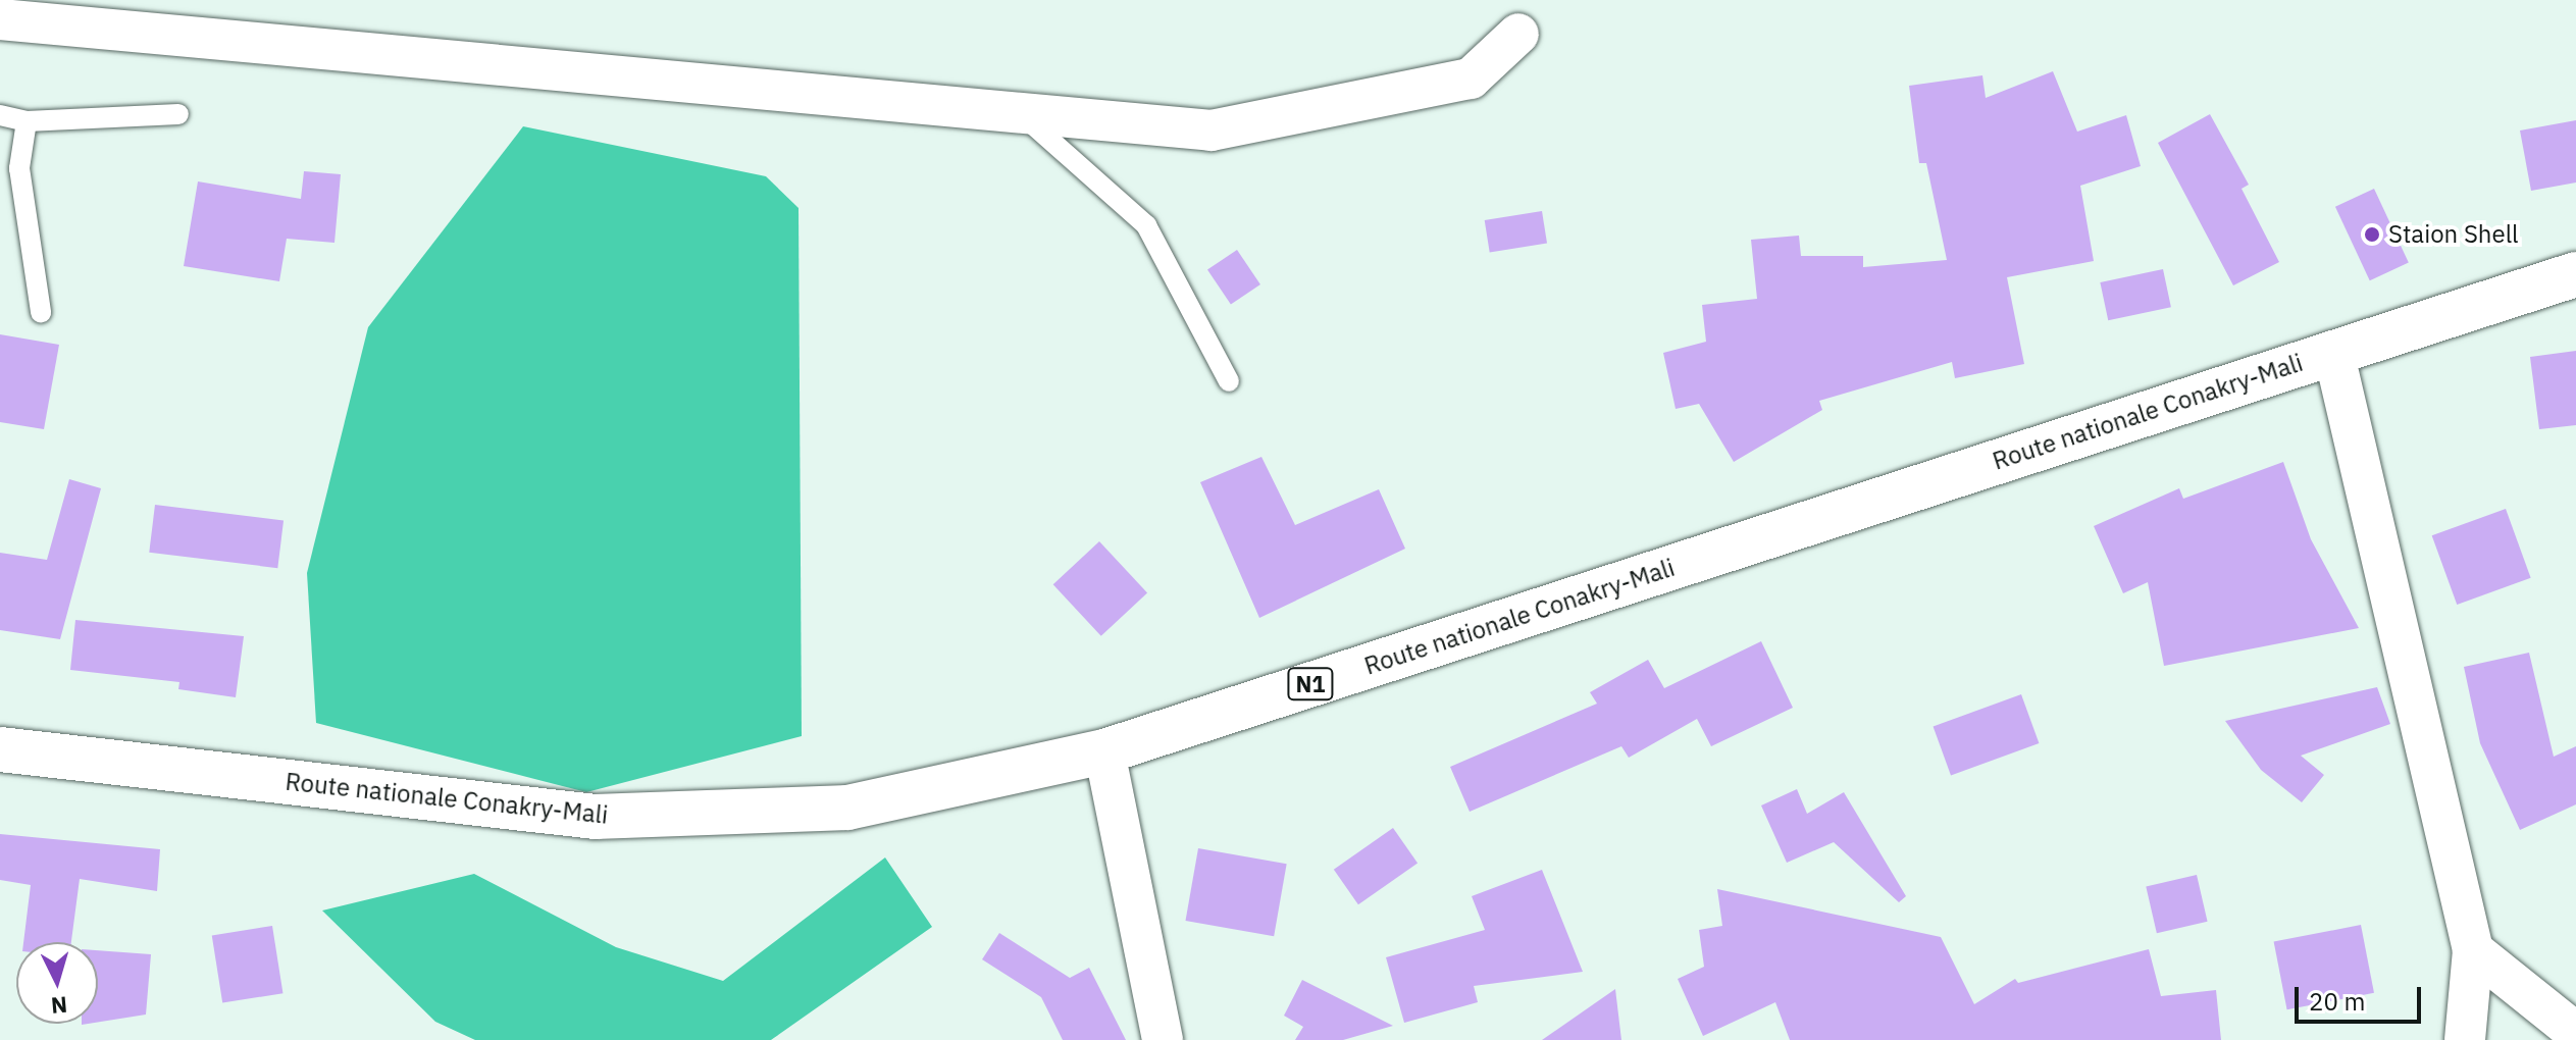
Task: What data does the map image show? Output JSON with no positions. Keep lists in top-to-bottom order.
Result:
{
  "streets": {
    "highway": ["Route nationale Conakry-Mali", "N1"]
  },
  "places": ["Staion Shell"],
  "scale_bar": "20 m",
  "north": "bottom"
}
